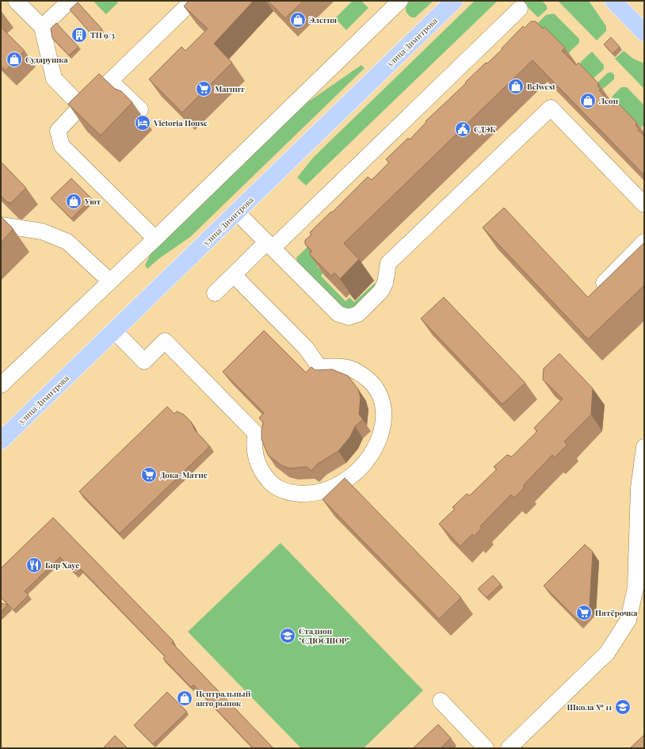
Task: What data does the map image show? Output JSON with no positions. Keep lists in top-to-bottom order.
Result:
{
  "streets": {
    "main road": ["улица Димитрова"]
  },
  "places": {
    "shop": [
      "Элегия",
      "Сударушка",
      "Belwest",
      "Леон",
      "Уют",
      "Центральный авто рынок"
    ],
    "building": ["ТП 9/3"],
    "supermarket": ["Магнит", "Дока-Матис", "Пятёрочка"],
    "hotel": ["Victoria House"],
    "public building": ["СДЭК"],
    "restaurant": ["Бир Хаус"],
    "school or university": ["Стадион \"СДЮСШОР\"", "Школа № 11"]
  }
}
